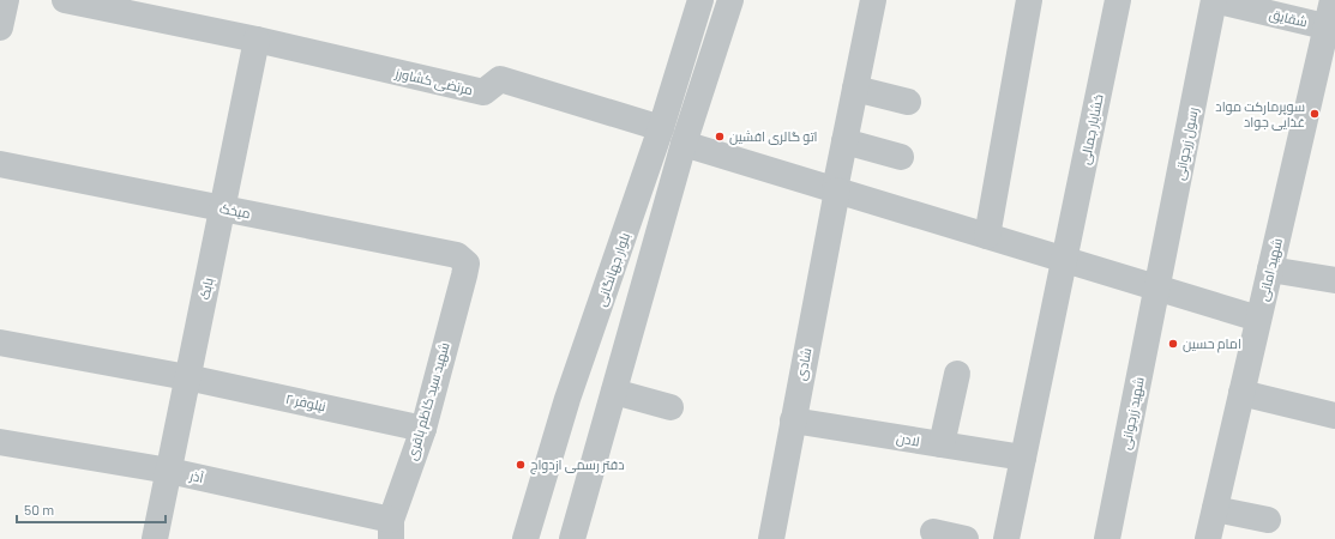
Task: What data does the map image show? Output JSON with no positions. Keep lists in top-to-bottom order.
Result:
{
  "streets": {
    "street": [
      "شقایق",
      "مرتضی کشاورز",
      "خشایار جمالی",
      "رسول زرجوانی",
      "میخک",
      "بلوار جهانگانی",
      "شهید امانی",
      "بابک",
      "شادی",
      "شهید سید کاظم باقری",
      "نیلوفر ۲",
      "شهید زرجوانی",
      "لادن",
      "آذر"
    ]
  },
  "crossings": [
    ["شقایق", "رسول زرجوانی"],
    ["شقایق", "شهید امانی"],
    ["مرتضی کشاورز", "بلوار جهانگانی"],
    ["مرتضی کشاورز", "بابک"],
    ["خشایار جمالی", "لادن"],
    ["رسول زرجوانی", "شهید زرجوانی"],
    ["میخک", "بابک"],
    ["میخک", "شهید سید کاظم باقری"],
    ["بابک", "نیلوفر ۲"],
    ["بابک", "آذر"],
    ["شادی", "لادن"],
    ["شهید سید کاظم باقری", "نیلوفر ۲"],
    ["شهید سید کاظم باقری", "آذر"]
  ],
  "places": [
    "سوپرمارکت مواد غذایی جواد",
    "اتو گالری افشین",
    "امام حسین",
    "دفتر رسمی ازدواج"
  ],
  "scale_bar": "50 m"
}
